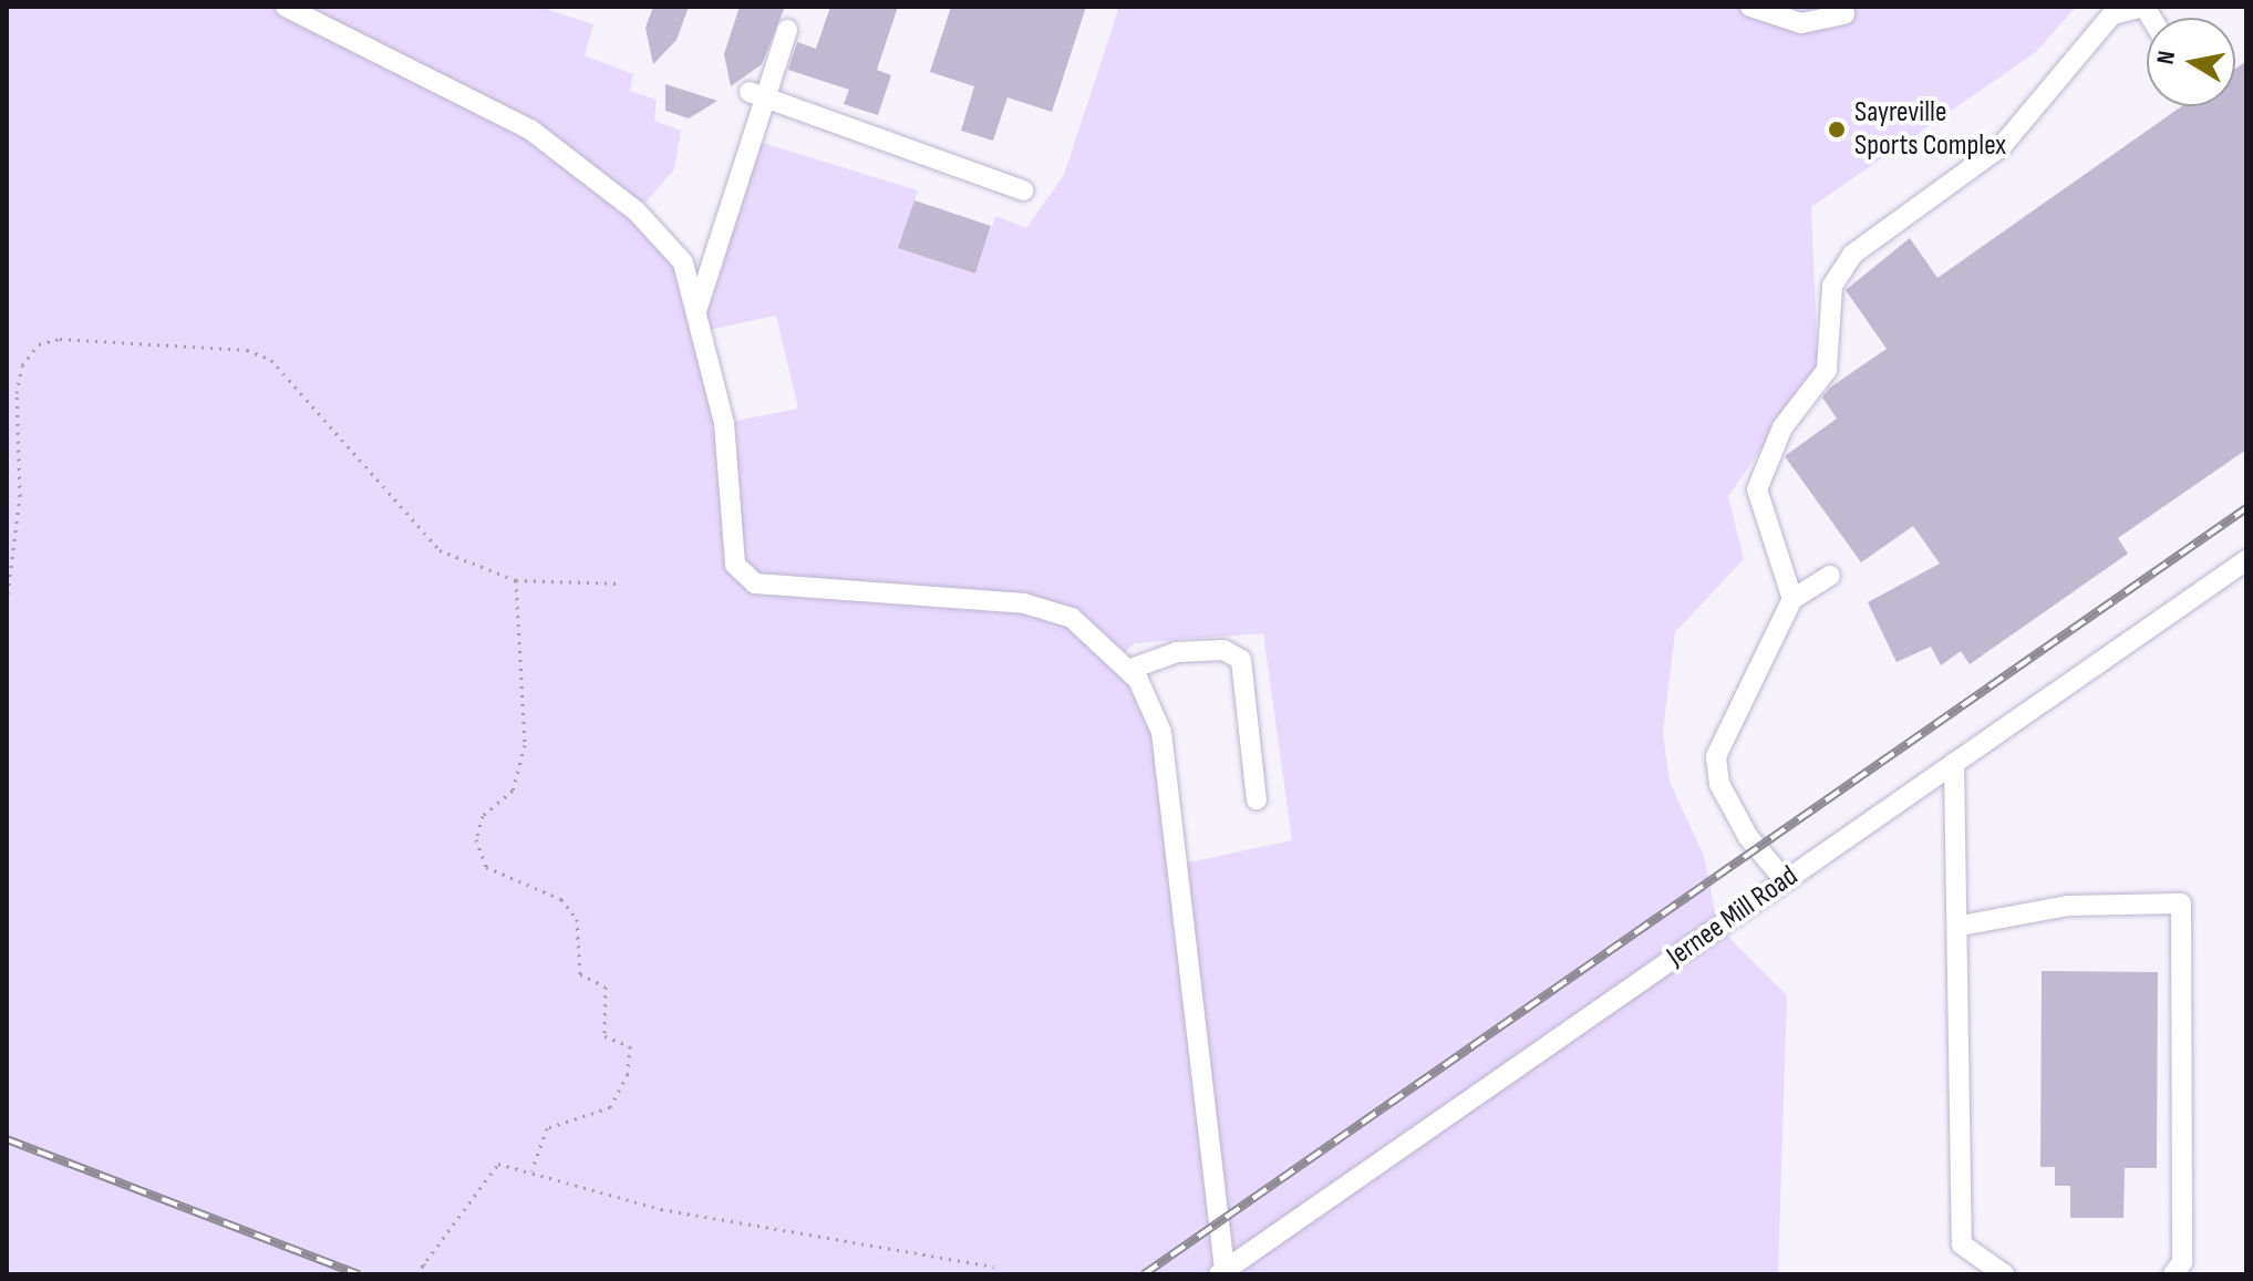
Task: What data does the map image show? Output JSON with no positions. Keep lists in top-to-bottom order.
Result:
{
  "streets": {
    "street": ["Jernee Mill Road"]
  },
  "places": ["Sayreville Sports Complex"],
  "north": "left"
}
